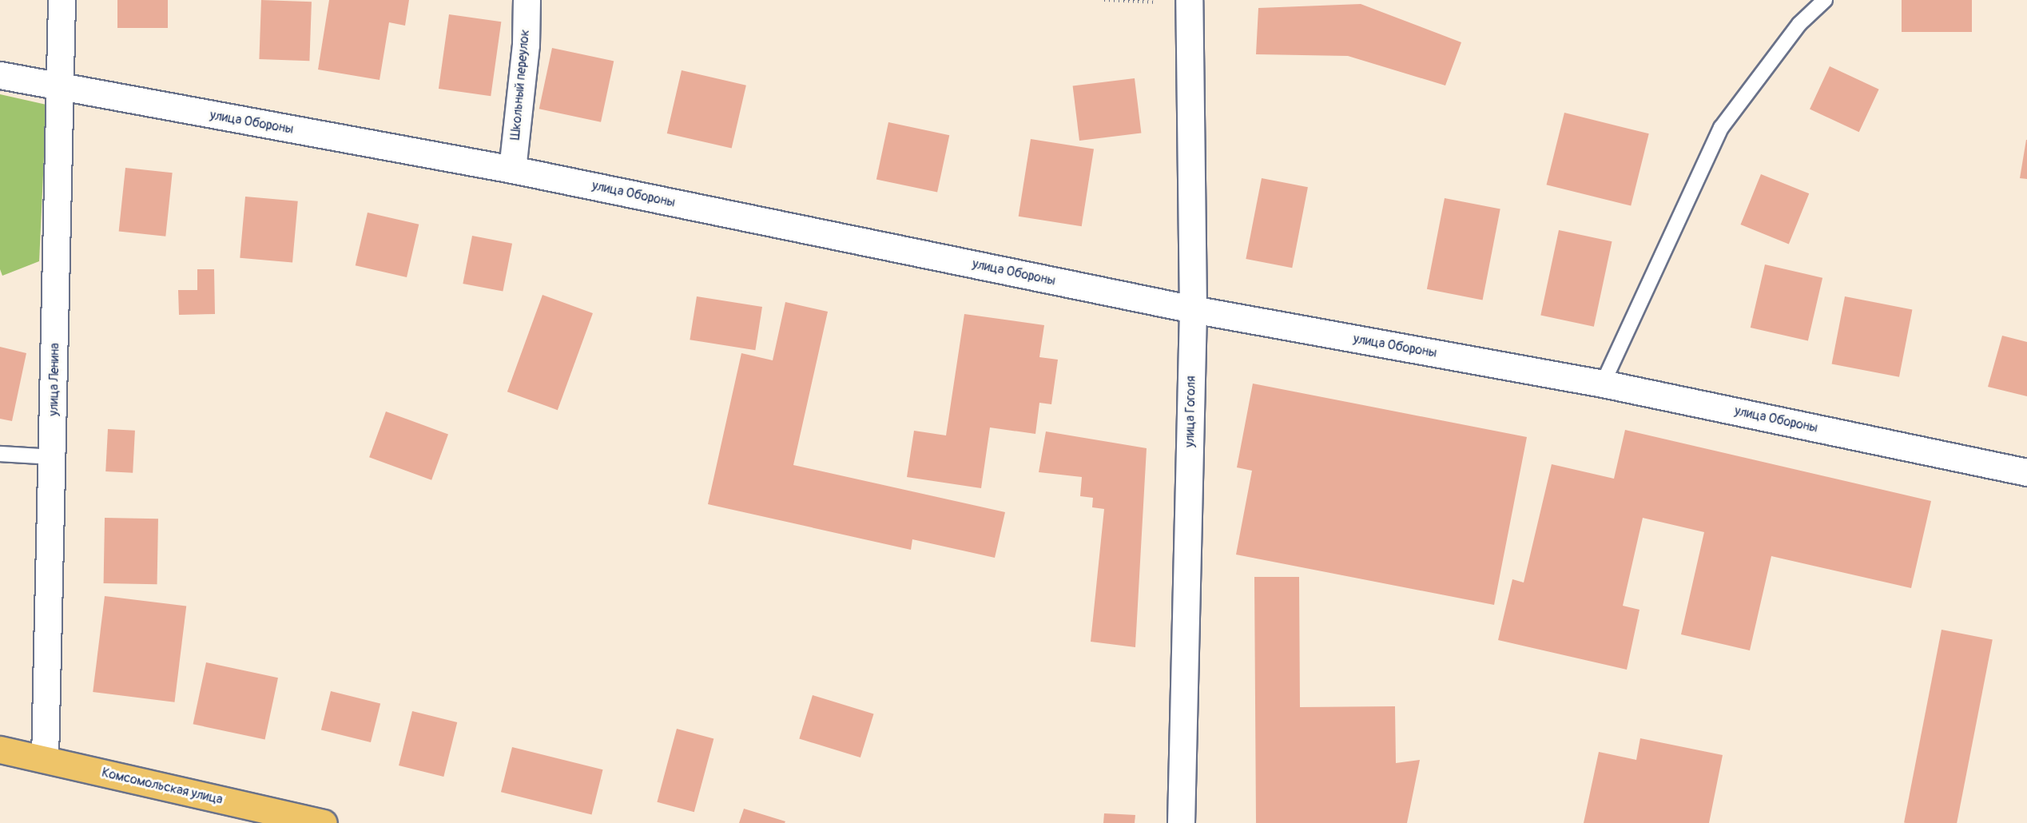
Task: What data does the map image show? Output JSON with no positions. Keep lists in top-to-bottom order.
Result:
{
  "streets": {
    "main road": ["Комсомольская улица"],
    "street": [
      "Школьный переулок",
      "улица Обороны",
      "улица Ленина",
      "улица Гоголя"
    ]
  },
  "crossings": [
    ["Школьный переулок", "улица Обороны"],
    ["улица Обороны", "улица Ленина"],
    ["улица Обороны", "улица Гоголя"],
    ["улица Ленина", "Комсомольская улица"]
  ]
}
